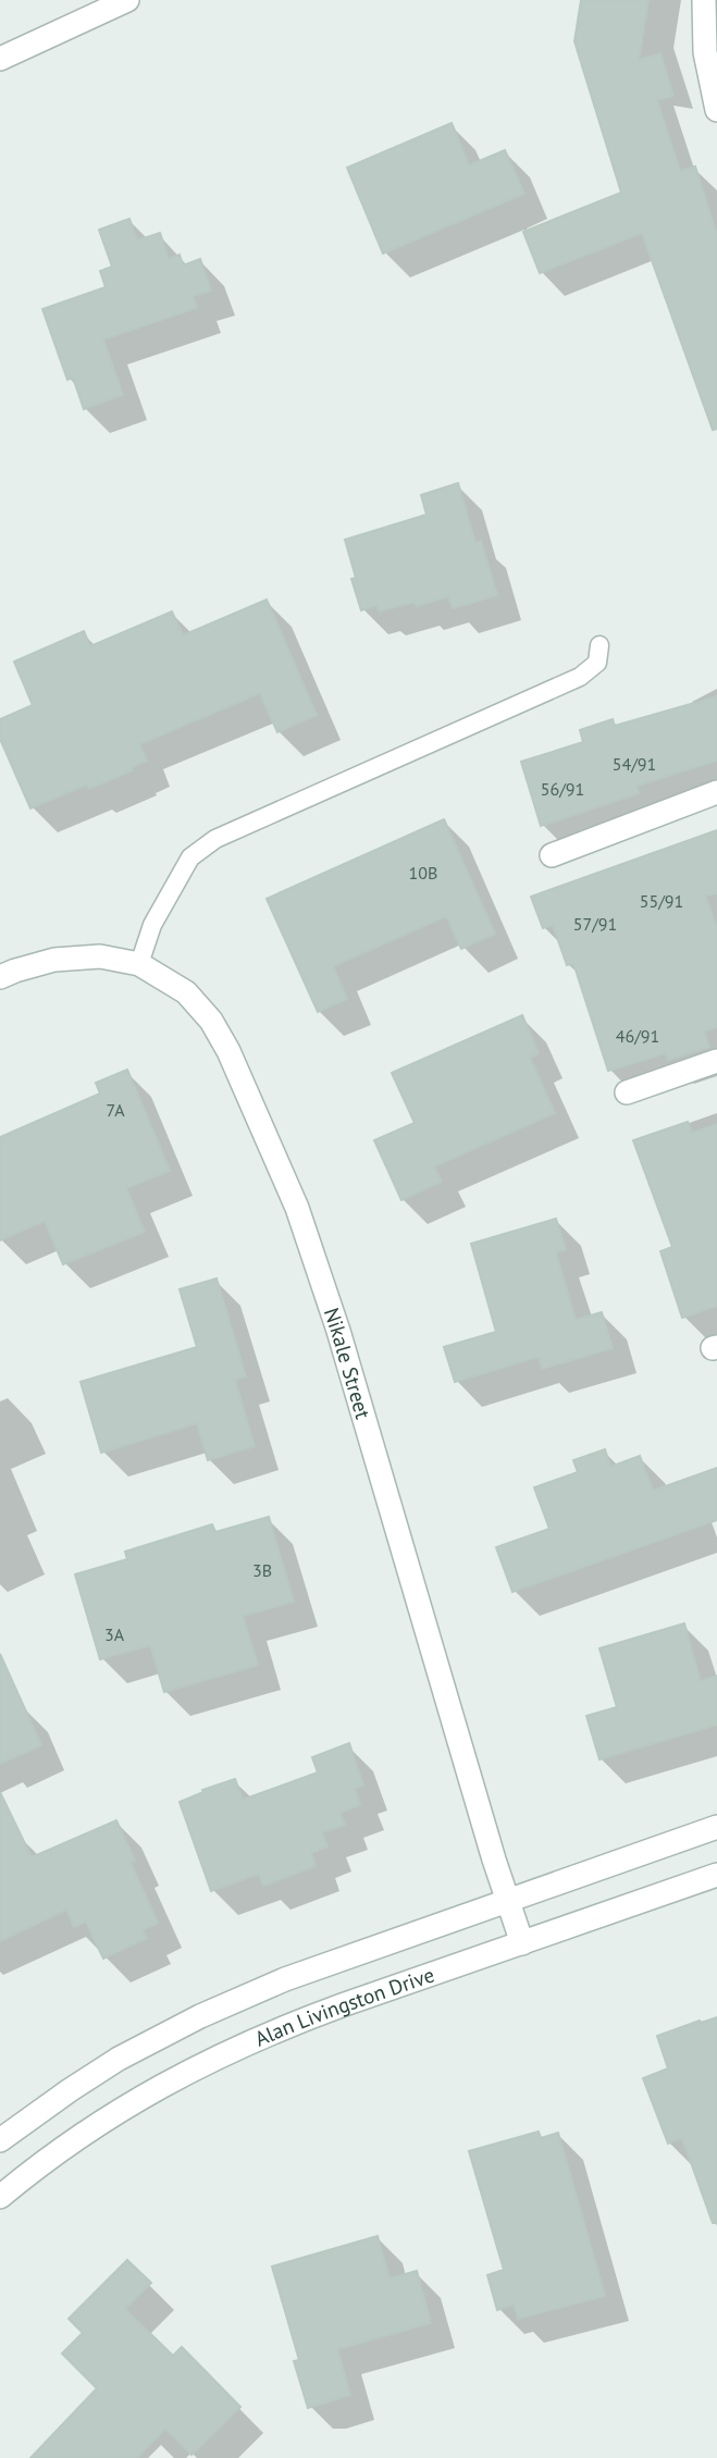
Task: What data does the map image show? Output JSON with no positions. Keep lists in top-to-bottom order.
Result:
{
  "streets": {
    "street": ["Nikale Street", "Alan Livingston Drive"]
  },
  "crossings": [
    ["Nikale Street", "Alan Livingston Drive"]
  ],
  "house_numbers": [
    "54/91",
    "56/91",
    "10B",
    "55/91",
    "57/91",
    "46/91",
    "7A",
    "3B",
    "3A"
  ]
}
